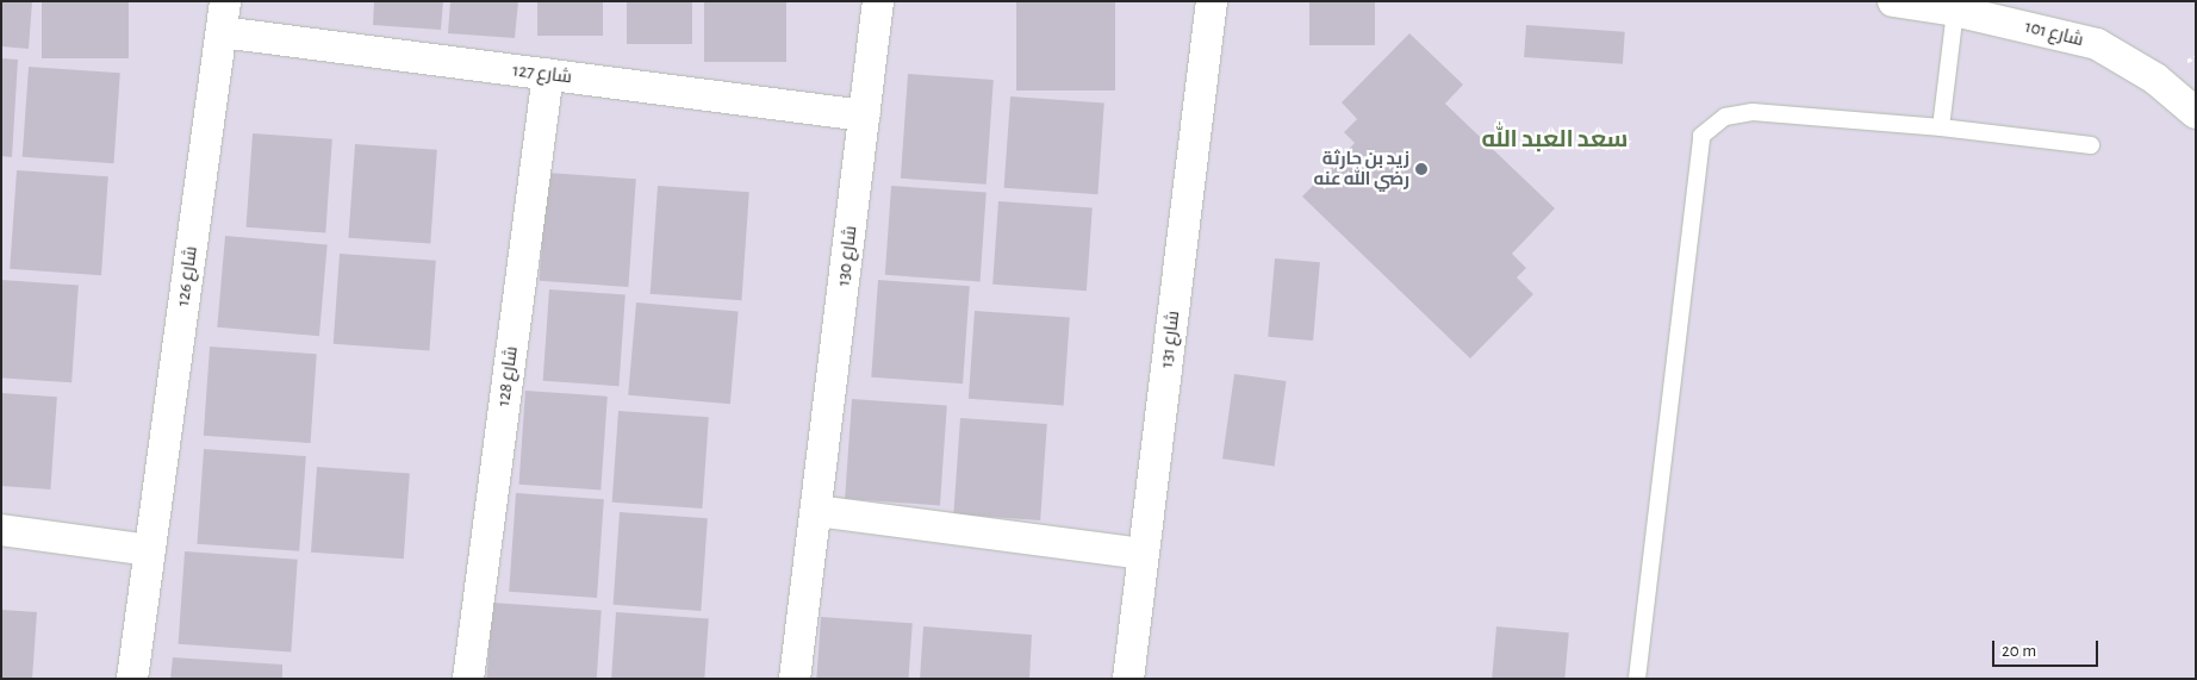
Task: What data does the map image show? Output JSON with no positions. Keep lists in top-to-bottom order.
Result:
{
  "streets": {
    "street": [
      "شارع 101",
      "شارع 127",
      "شارع 130",
      "شارع 126",
      "شارع 131",
      "شارع 128"
    ]
  },
  "crossings": [
    ["شارع 127", "شارع 130"],
    ["شارع 127", "شارع 126"],
    ["شارع 127", "شارع 128"]
  ],
  "districts": ["سعد العبد الله"],
  "places": ["زيد بن حارثة رضي الله عنه"],
  "scale_bar": "20 m"
}
